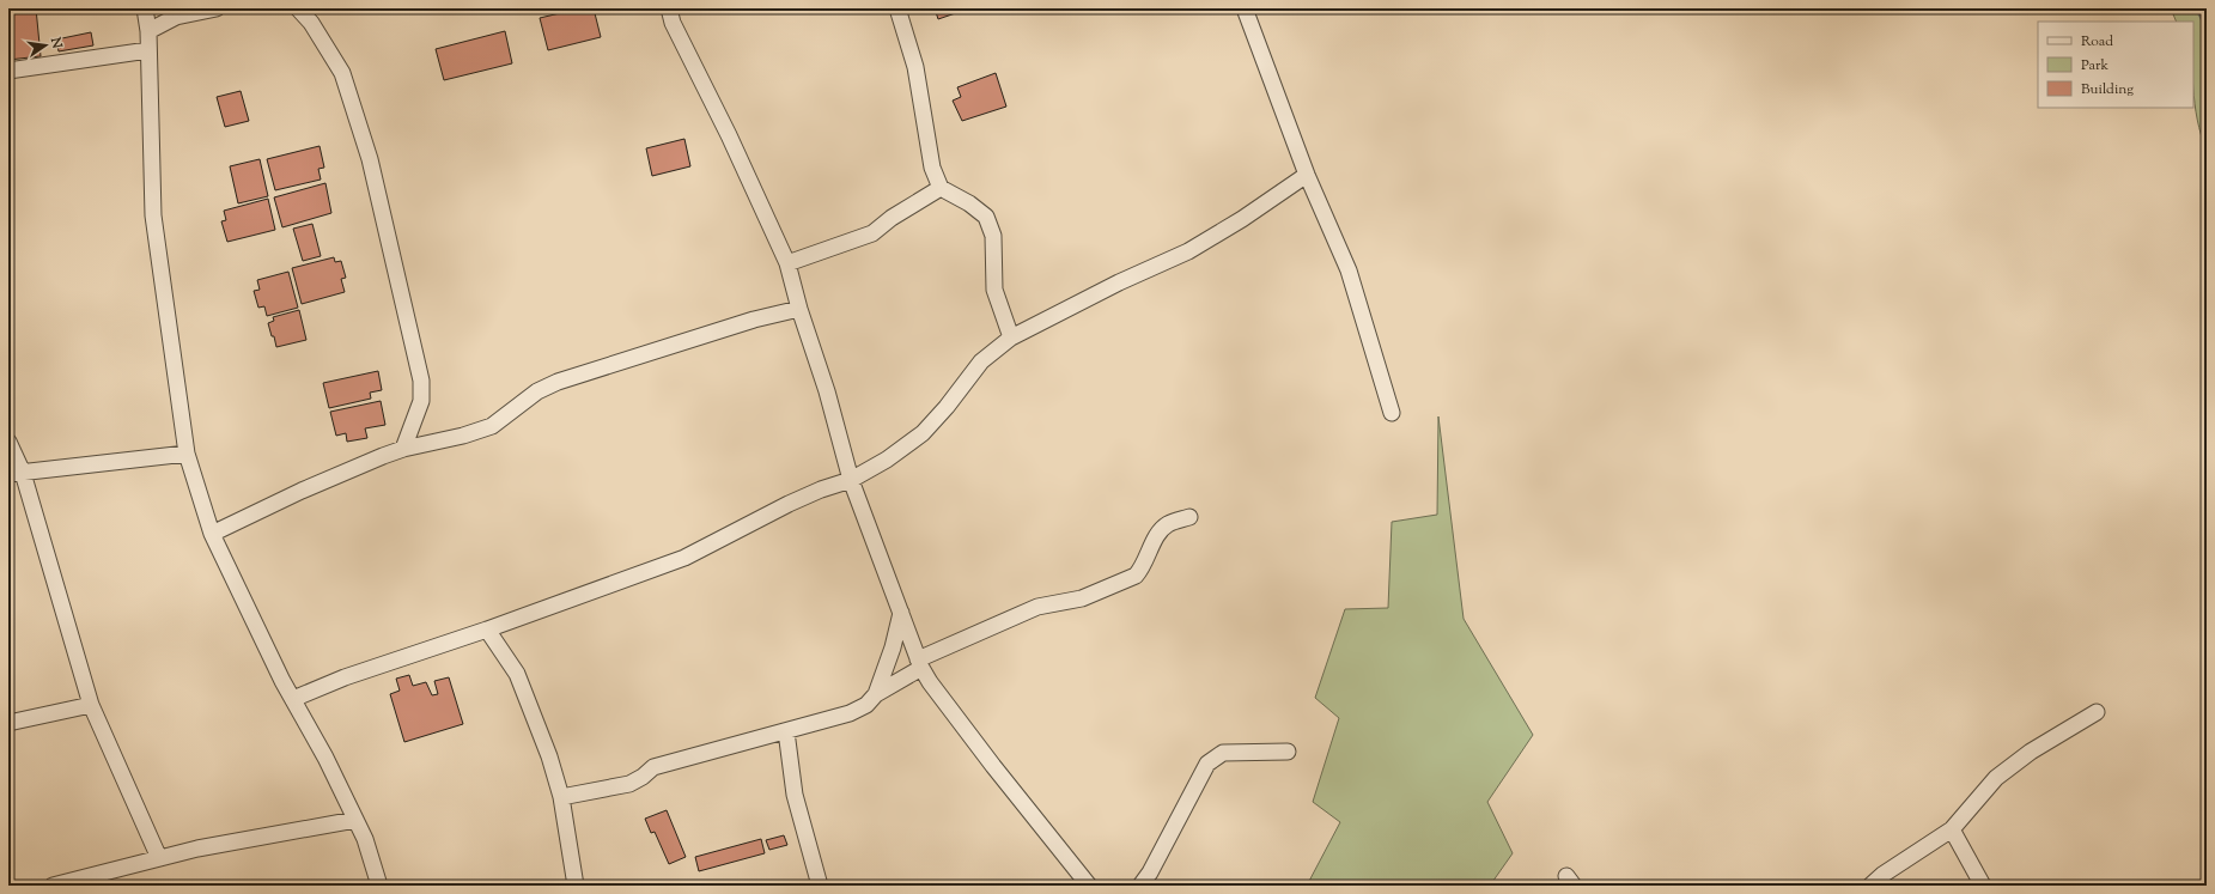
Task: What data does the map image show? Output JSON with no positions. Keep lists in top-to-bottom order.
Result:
{
  "legend": ["Road", "Park", "Building"],
  "north": "right"
}
